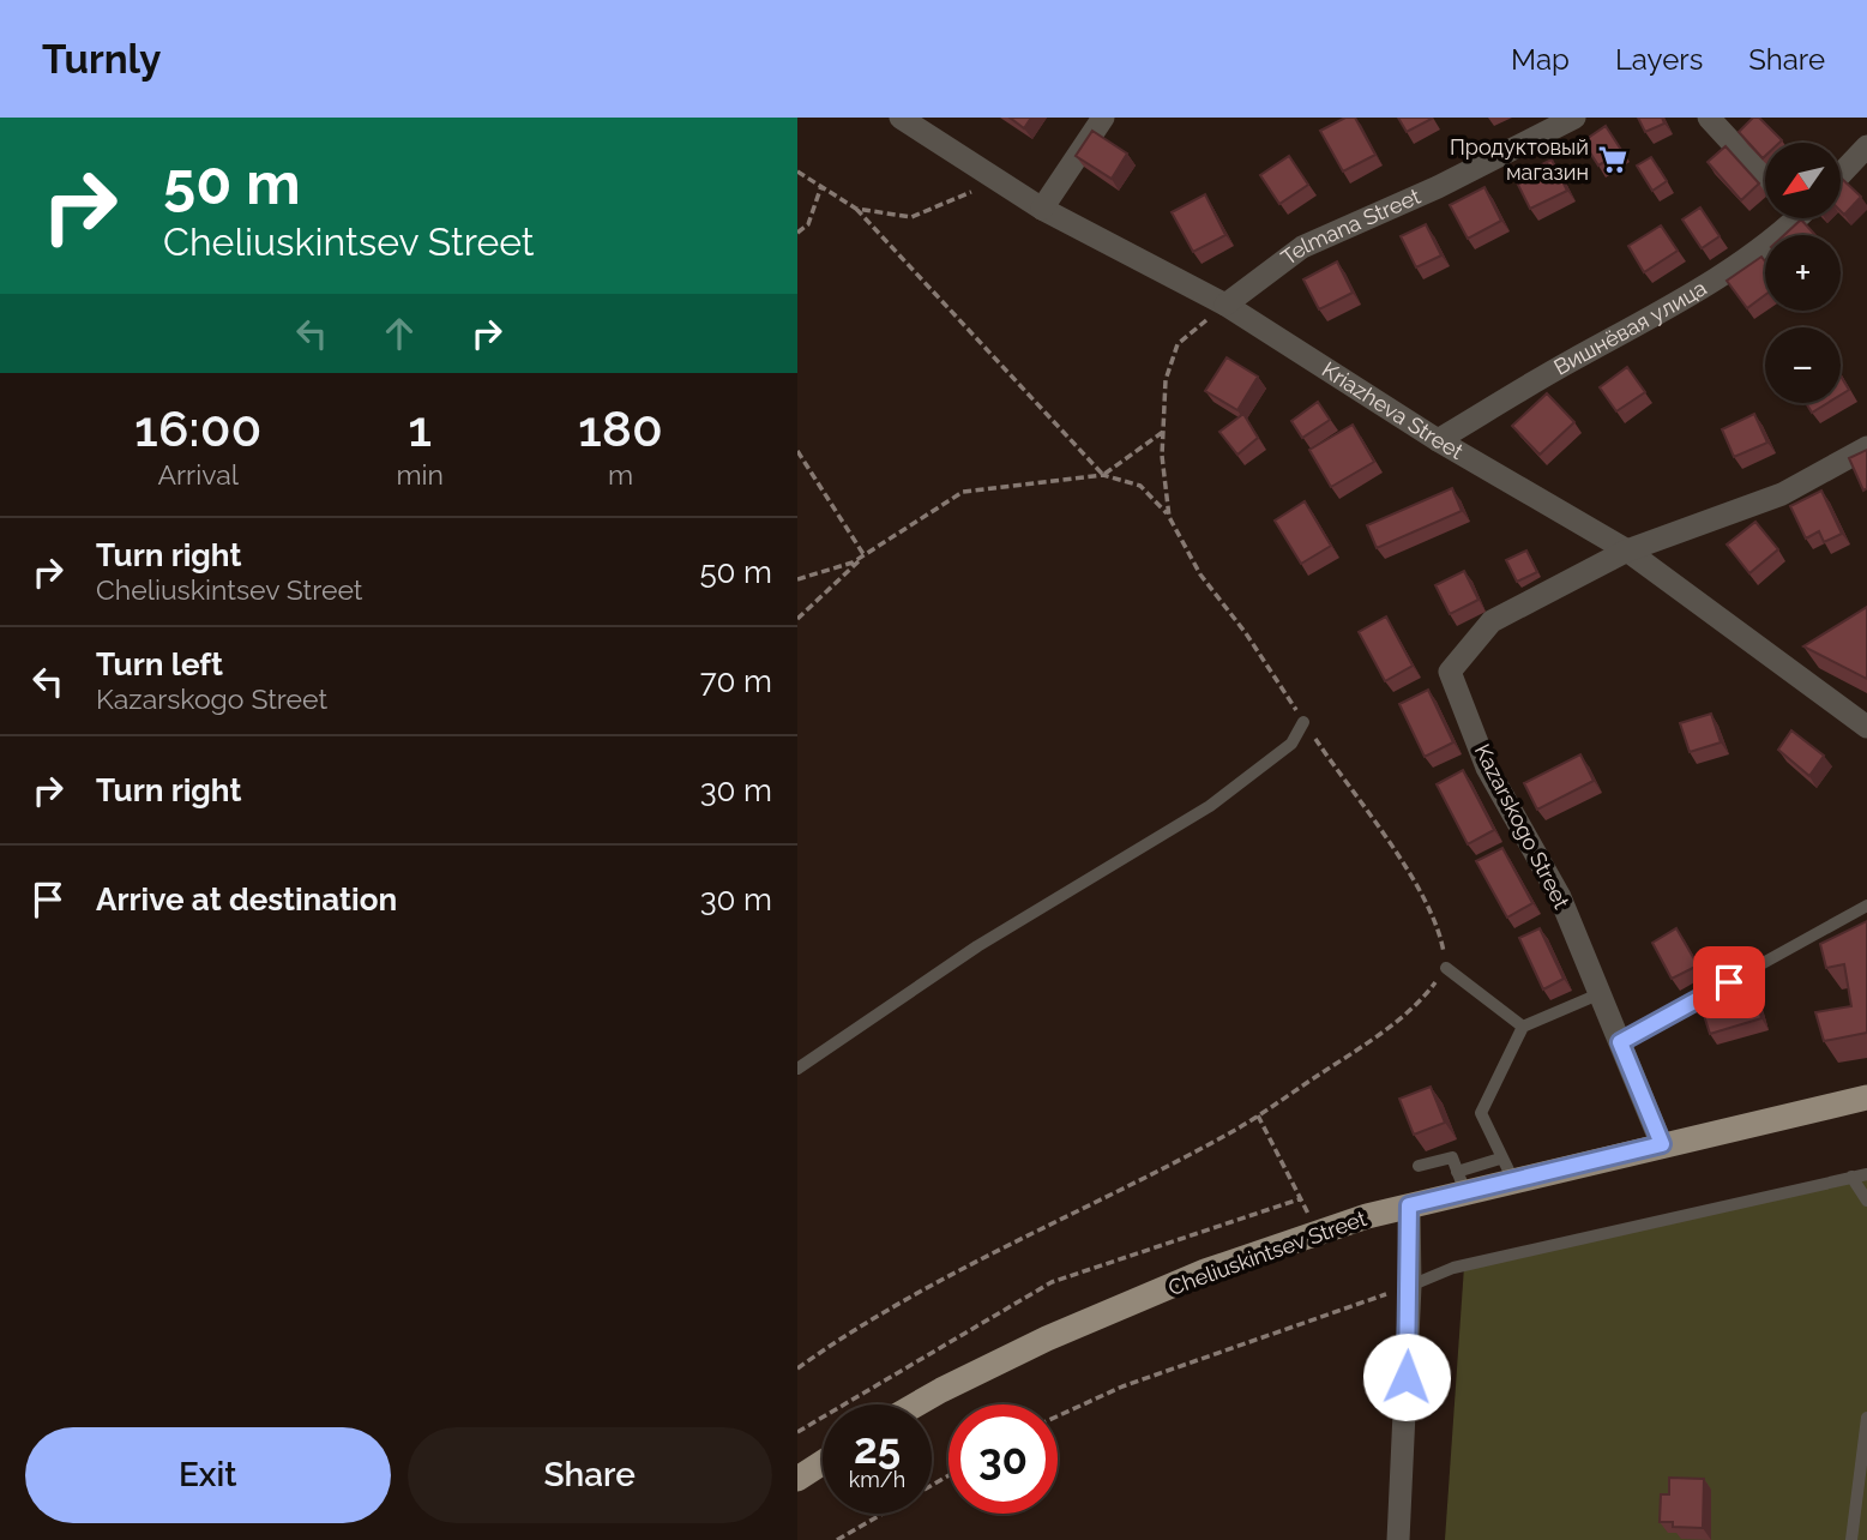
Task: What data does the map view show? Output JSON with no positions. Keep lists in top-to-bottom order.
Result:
{
  "streets": {
    "main road": ["Cheliuskintsev Street"],
    "street": [
      "Telmana Street",
      "Вишнёвая улица",
      "Kriazheva Street",
      "Kazarskogo Street"
    ]
  },
  "crossings": [
    ["Telmana Street", "Kriazheva Street"],
    ["Вишнёвая улица", "Kriazheva Street"],
    ["Kriazheva Street", "Kazarskogo Street"],
    ["Kazarskogo Street", "Cheliuskintsev Street"]
  ],
  "places": {
    "supermarket": ["Продуктовый магазин"]
  },
  "north": "bottom left",
  "page": {
    "header": "Turnly",
    "nav": ["Map", "Layers", "Share"],
    "turn": ["50 m", "Cheliuskintsev Street"],
    "map_buttons": ["+", "−"],
    "eta": [
      "16:00",
      "Arrival",
      "1",
      "min",
      "180",
      "m"
    ],
    "list": [
      {
        "name": "Turn right",
        "note": "Cheliuskintsev Street",
        "value": "50 m"
      },
      {
        "name": "Turn left",
        "note": "Kazarskogo Street",
        "value": "70 m"
      },
      {
        "name": "Turn right",
        "value": "30 m"
      },
      {
        "name": "Arrive at destination",
        "value": "30 m"
      }
    ],
    "speed": "25 km/h",
    "limit": "30",
    "buttons": ["Exit", "Share"]
  }
}
